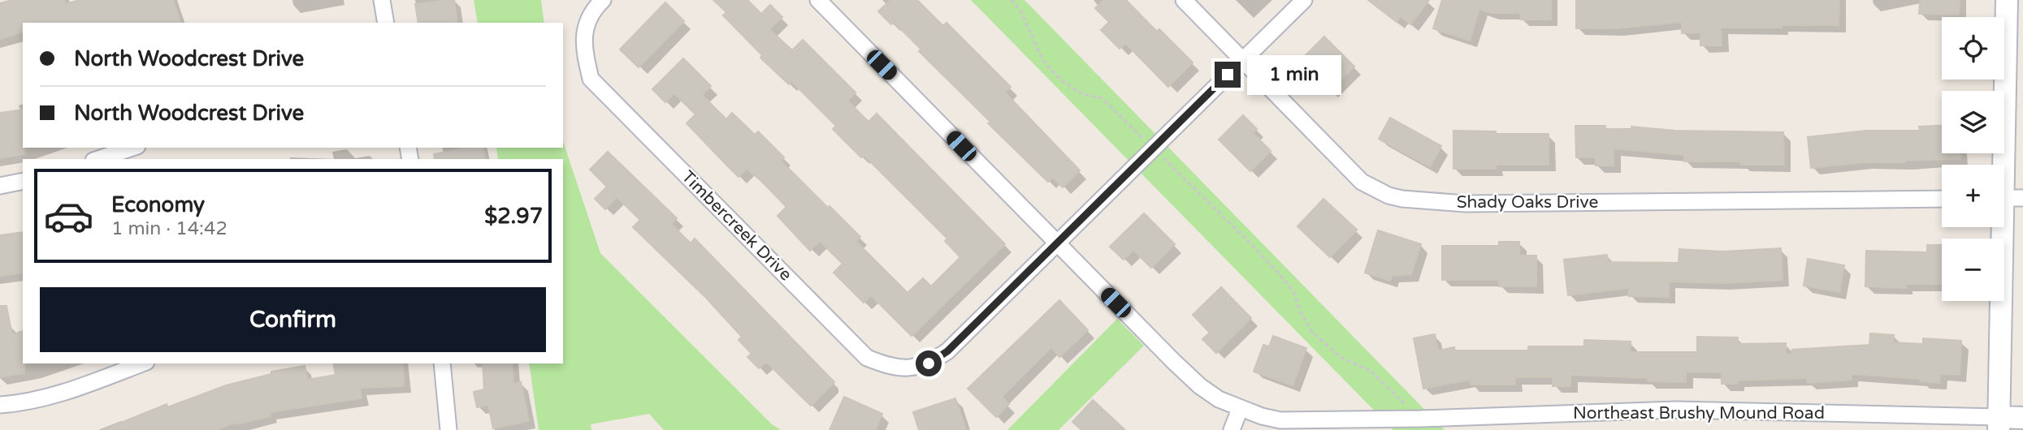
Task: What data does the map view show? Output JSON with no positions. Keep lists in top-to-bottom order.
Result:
{
  "streets": {
    "street": ["Shady Oaks Drive", "Timbercreek Drive", "Northeast Brushy Mound Road"]
  },
  "crossings": [
    ["Timbercreek Drive", "Northeast Brushy Mound Road"]
  ],
  "page": {
    "map_buttons": ["+", "−"],
    "banner": ["North Woodcrest Drive", "North Woodcrest Drive"],
    "bubble": "1 min",
    "list": [
      {
        "name": "Economy",
        "note": "1 min · 14:42",
        "value": "$2.97"
      }
    ],
    "buttons": "Confirm"
  }
}
